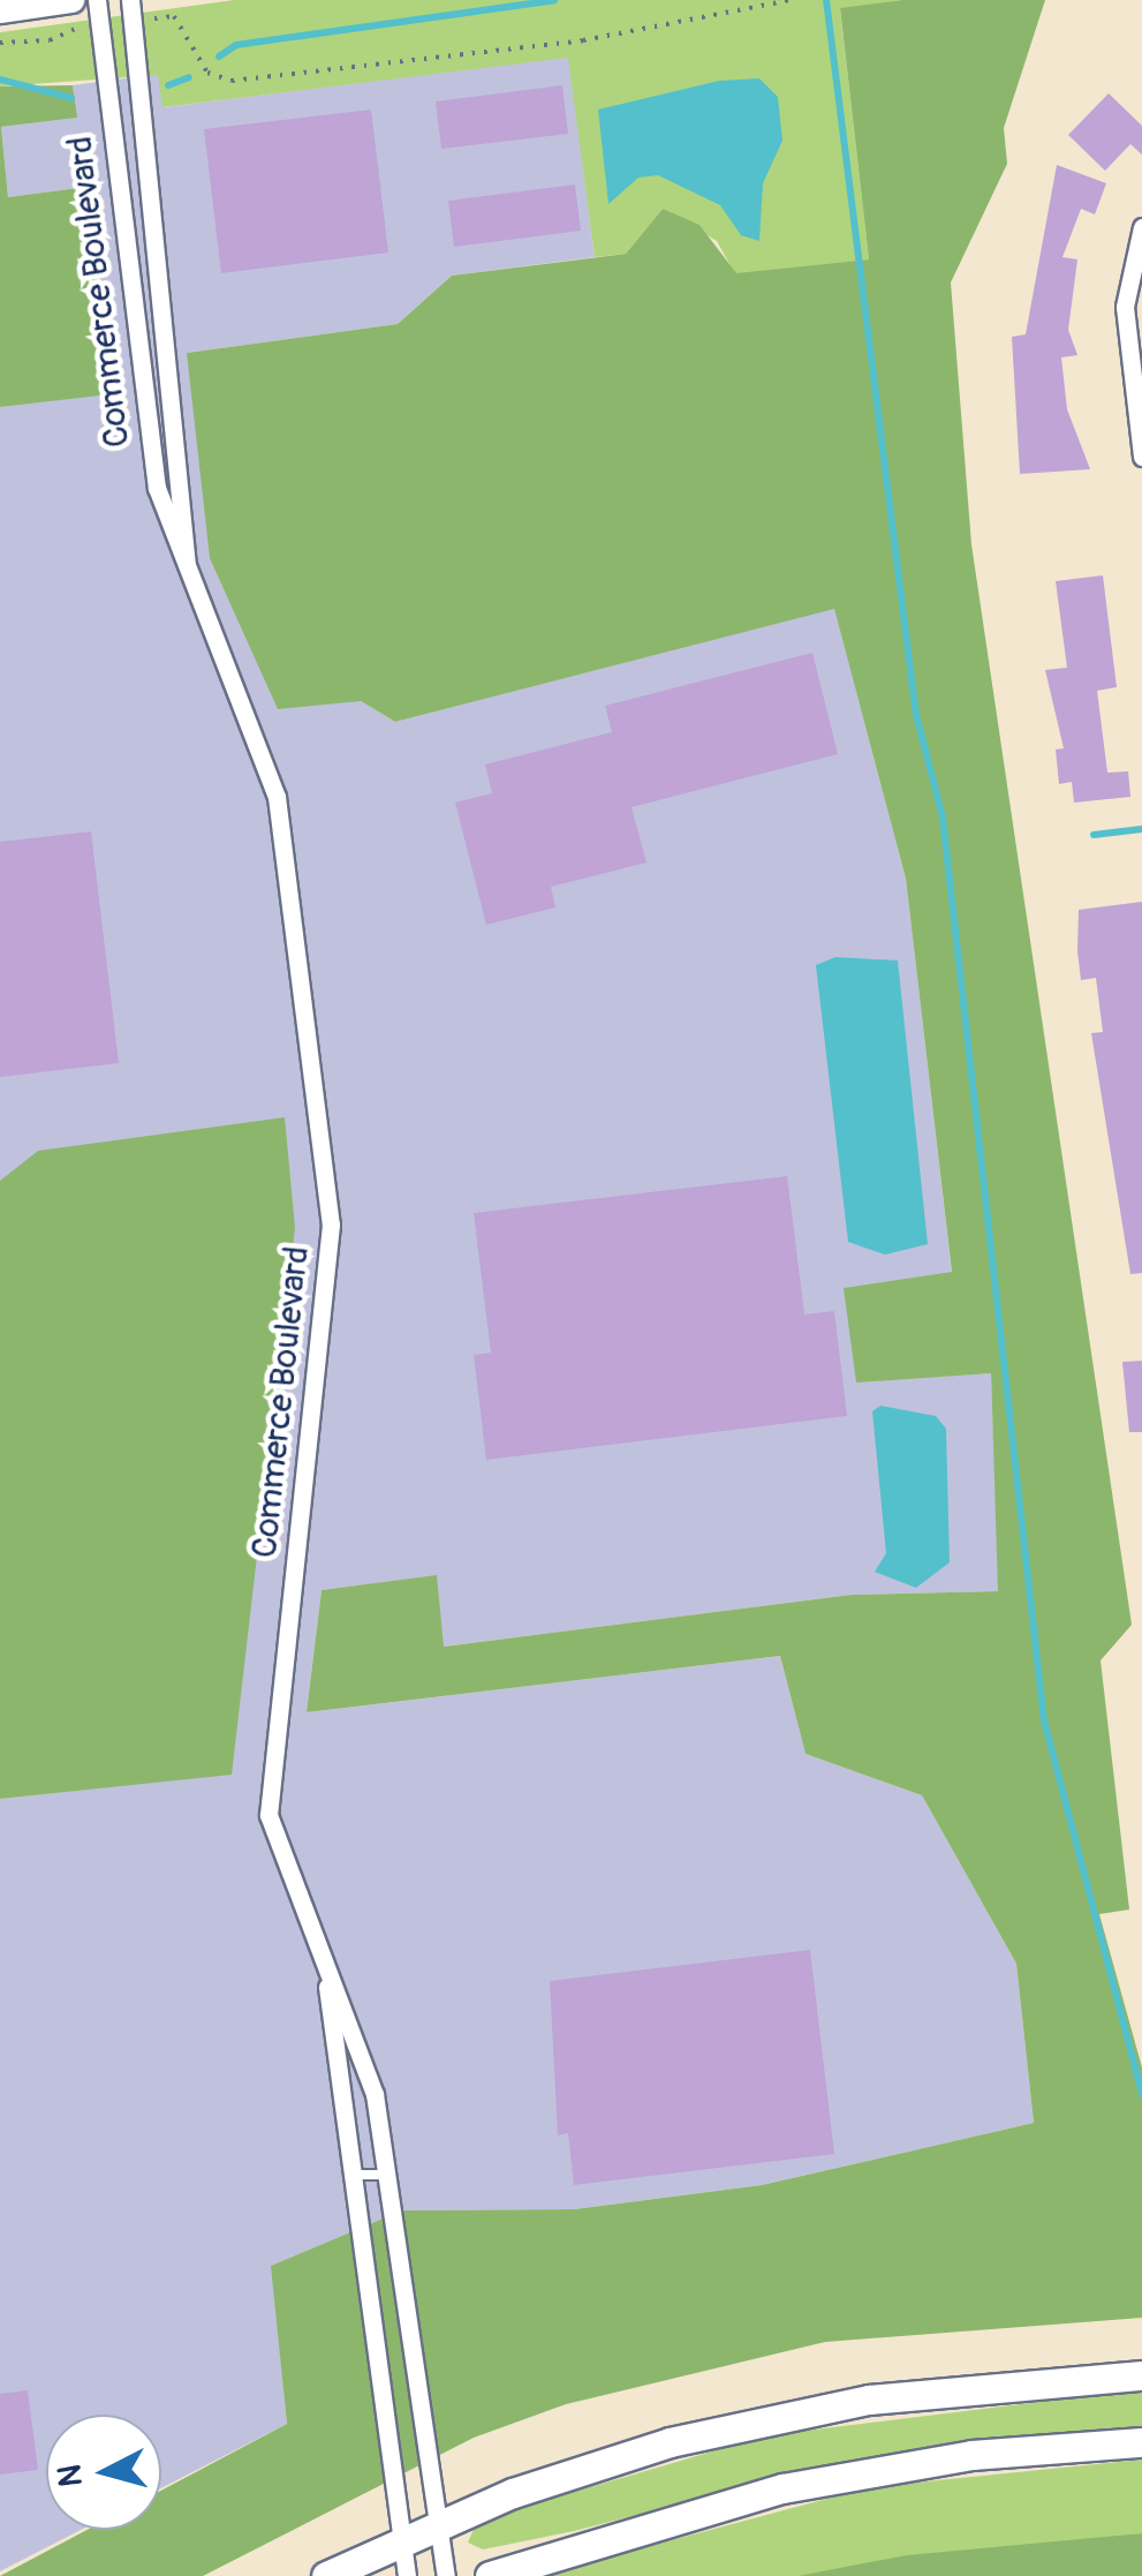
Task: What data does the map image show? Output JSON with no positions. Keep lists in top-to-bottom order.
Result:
{
  "streets": {
    "street": ["Commerce Boulevard"]
  },
  "north": "left"
}
